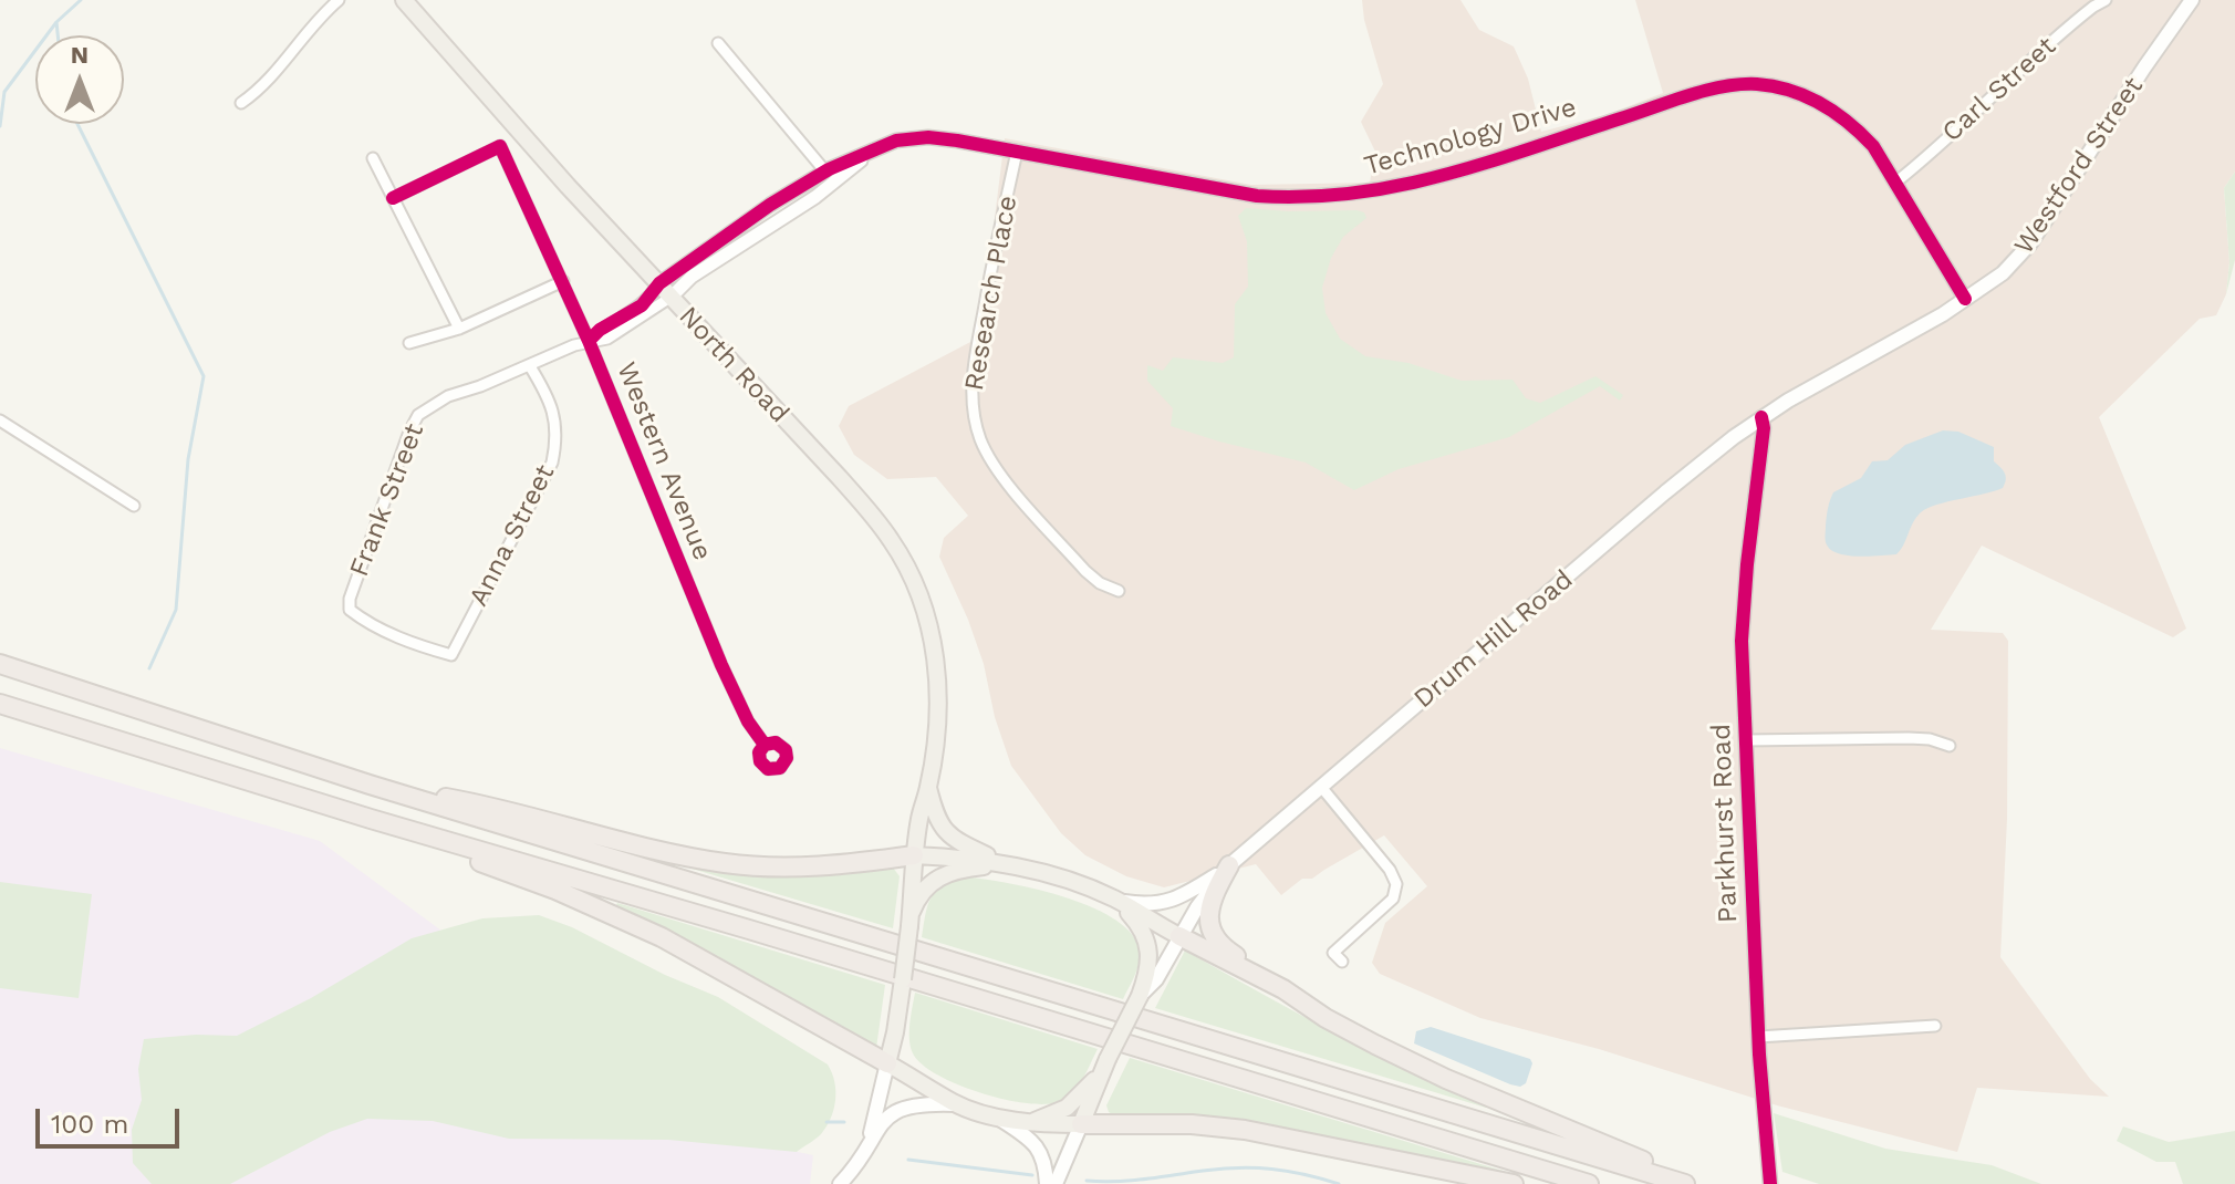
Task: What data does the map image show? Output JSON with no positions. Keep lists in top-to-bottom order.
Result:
{
  "streets": {
    "main road": ["Westford Street", "North Road", "Drum Hill Road"],
    "street": [
      "Carl Street",
      "Technology Drive",
      "Research Place",
      "Western Avenue",
      "Frank Street",
      "Anna Street",
      "Parkhurst Road"
    ]
  },
  "crossings": [
    ["Carl Street", "Technology Drive"],
    ["Technology Drive", "Westford Street"],
    ["Technology Drive", "Research Place"],
    ["Technology Drive", "North Road"],
    ["Technology Drive", "Frank Street"],
    ["Westford Street", "Drum Hill Road"],
    ["Westford Street", "Parkhurst Road"],
    ["North Road", "Frank Street"],
    ["North Road", "Drum Hill Road"],
    ["Western Avenue", "Frank Street"],
    ["Frank Street", "Anna Street"],
    ["Drum Hill Road", "Parkhurst Road"]
  ],
  "scale_bar": "100 m",
  "north": "top"
}
